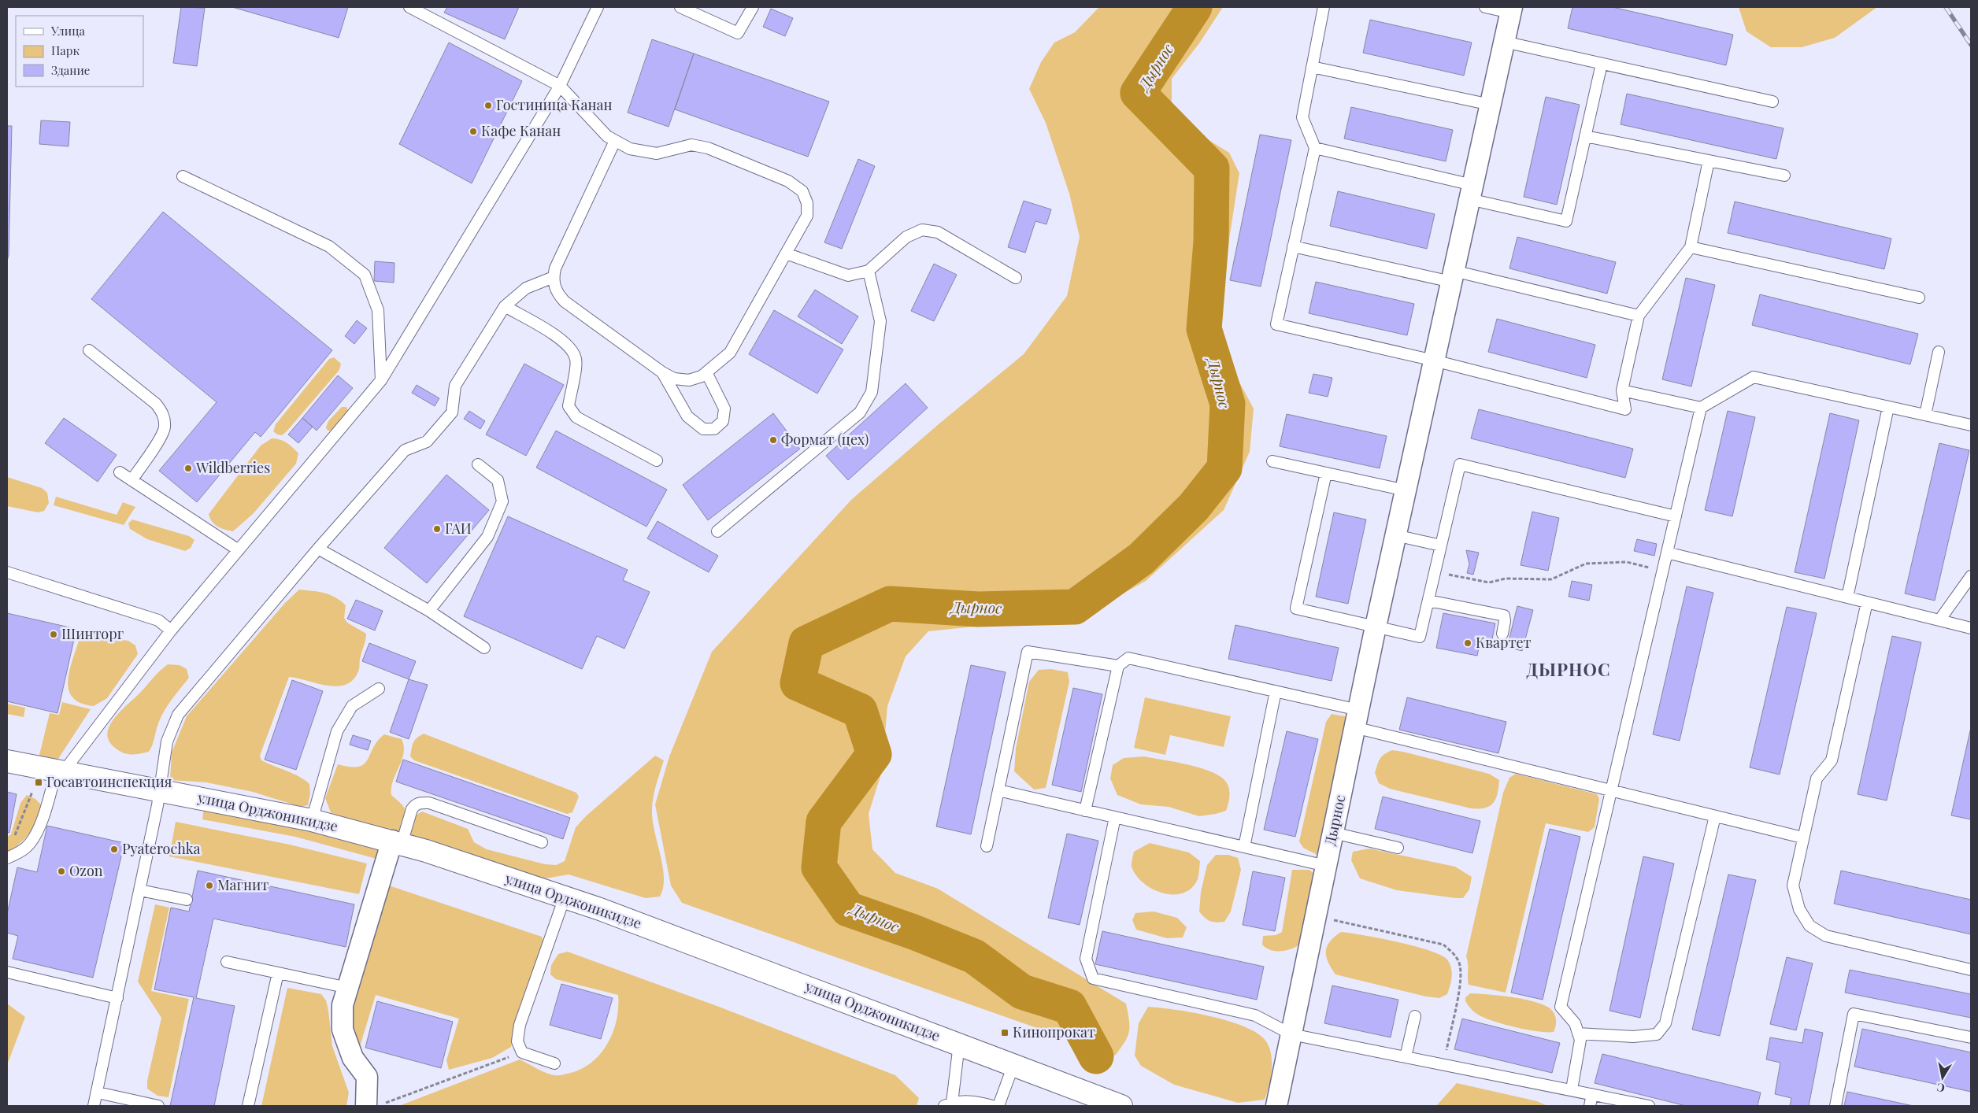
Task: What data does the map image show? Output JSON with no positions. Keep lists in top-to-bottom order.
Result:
{
  "streets": {
    "main road": ["улица Орджоникидзе"],
    "street": ["Дырнос"]
  },
  "districts": ["ДЫРНОС"],
  "water": ["Дырнос"],
  "places": {
    "other": [
      "Гостиница Канан",
      "Кафе Канан",
      "Формат (цех)",
      "Wildberries",
      "ГАИ",
      "Шинторг",
      "Квартет",
      "Pyaterochka",
      "Ozon",
      "Магнит"
    ],
    "transit": ["Госавтоинспекция", "Кинопрокат"]
  },
  "legend": ["Улица", "Парк", "Здание"],
  "north": "bottom"
}
